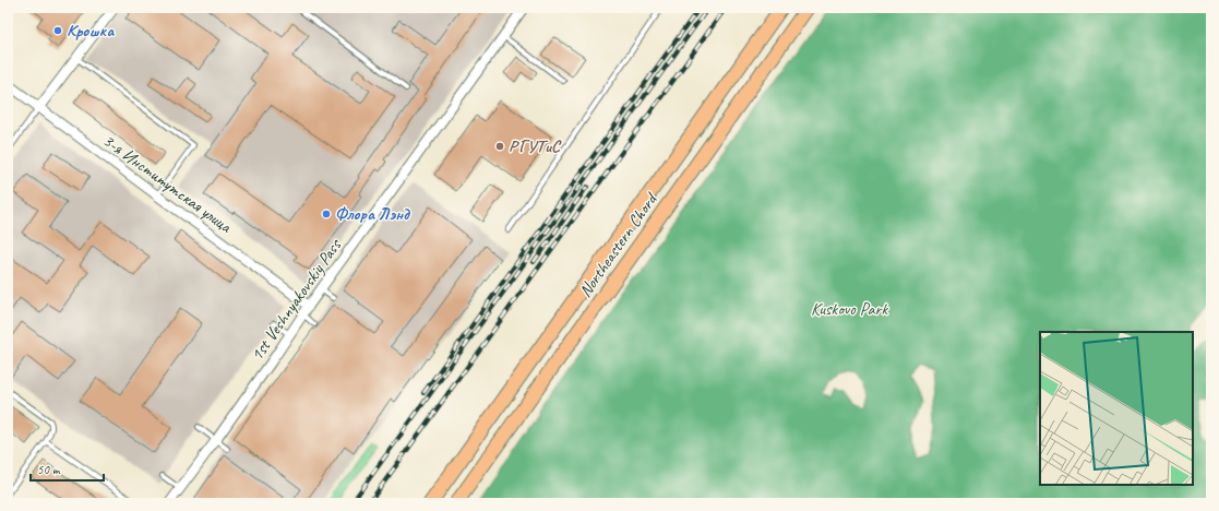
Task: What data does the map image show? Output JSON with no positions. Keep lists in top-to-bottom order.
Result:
{
  "streets": {
    "main road": ["Northeastern Chord"],
    "street": ["3-я Институтская улица", "1st Veshnyakovskiy Pass"]
  },
  "crossings": [
    ["3-я Институтская улица", "1st Veshnyakovskiy Pass"]
  ],
  "parks": ["Kuskovo Park"],
  "places": ["Крошка", "РГУТиС", "Флора Лэнд"],
  "scale_bar": "50 m"
}
